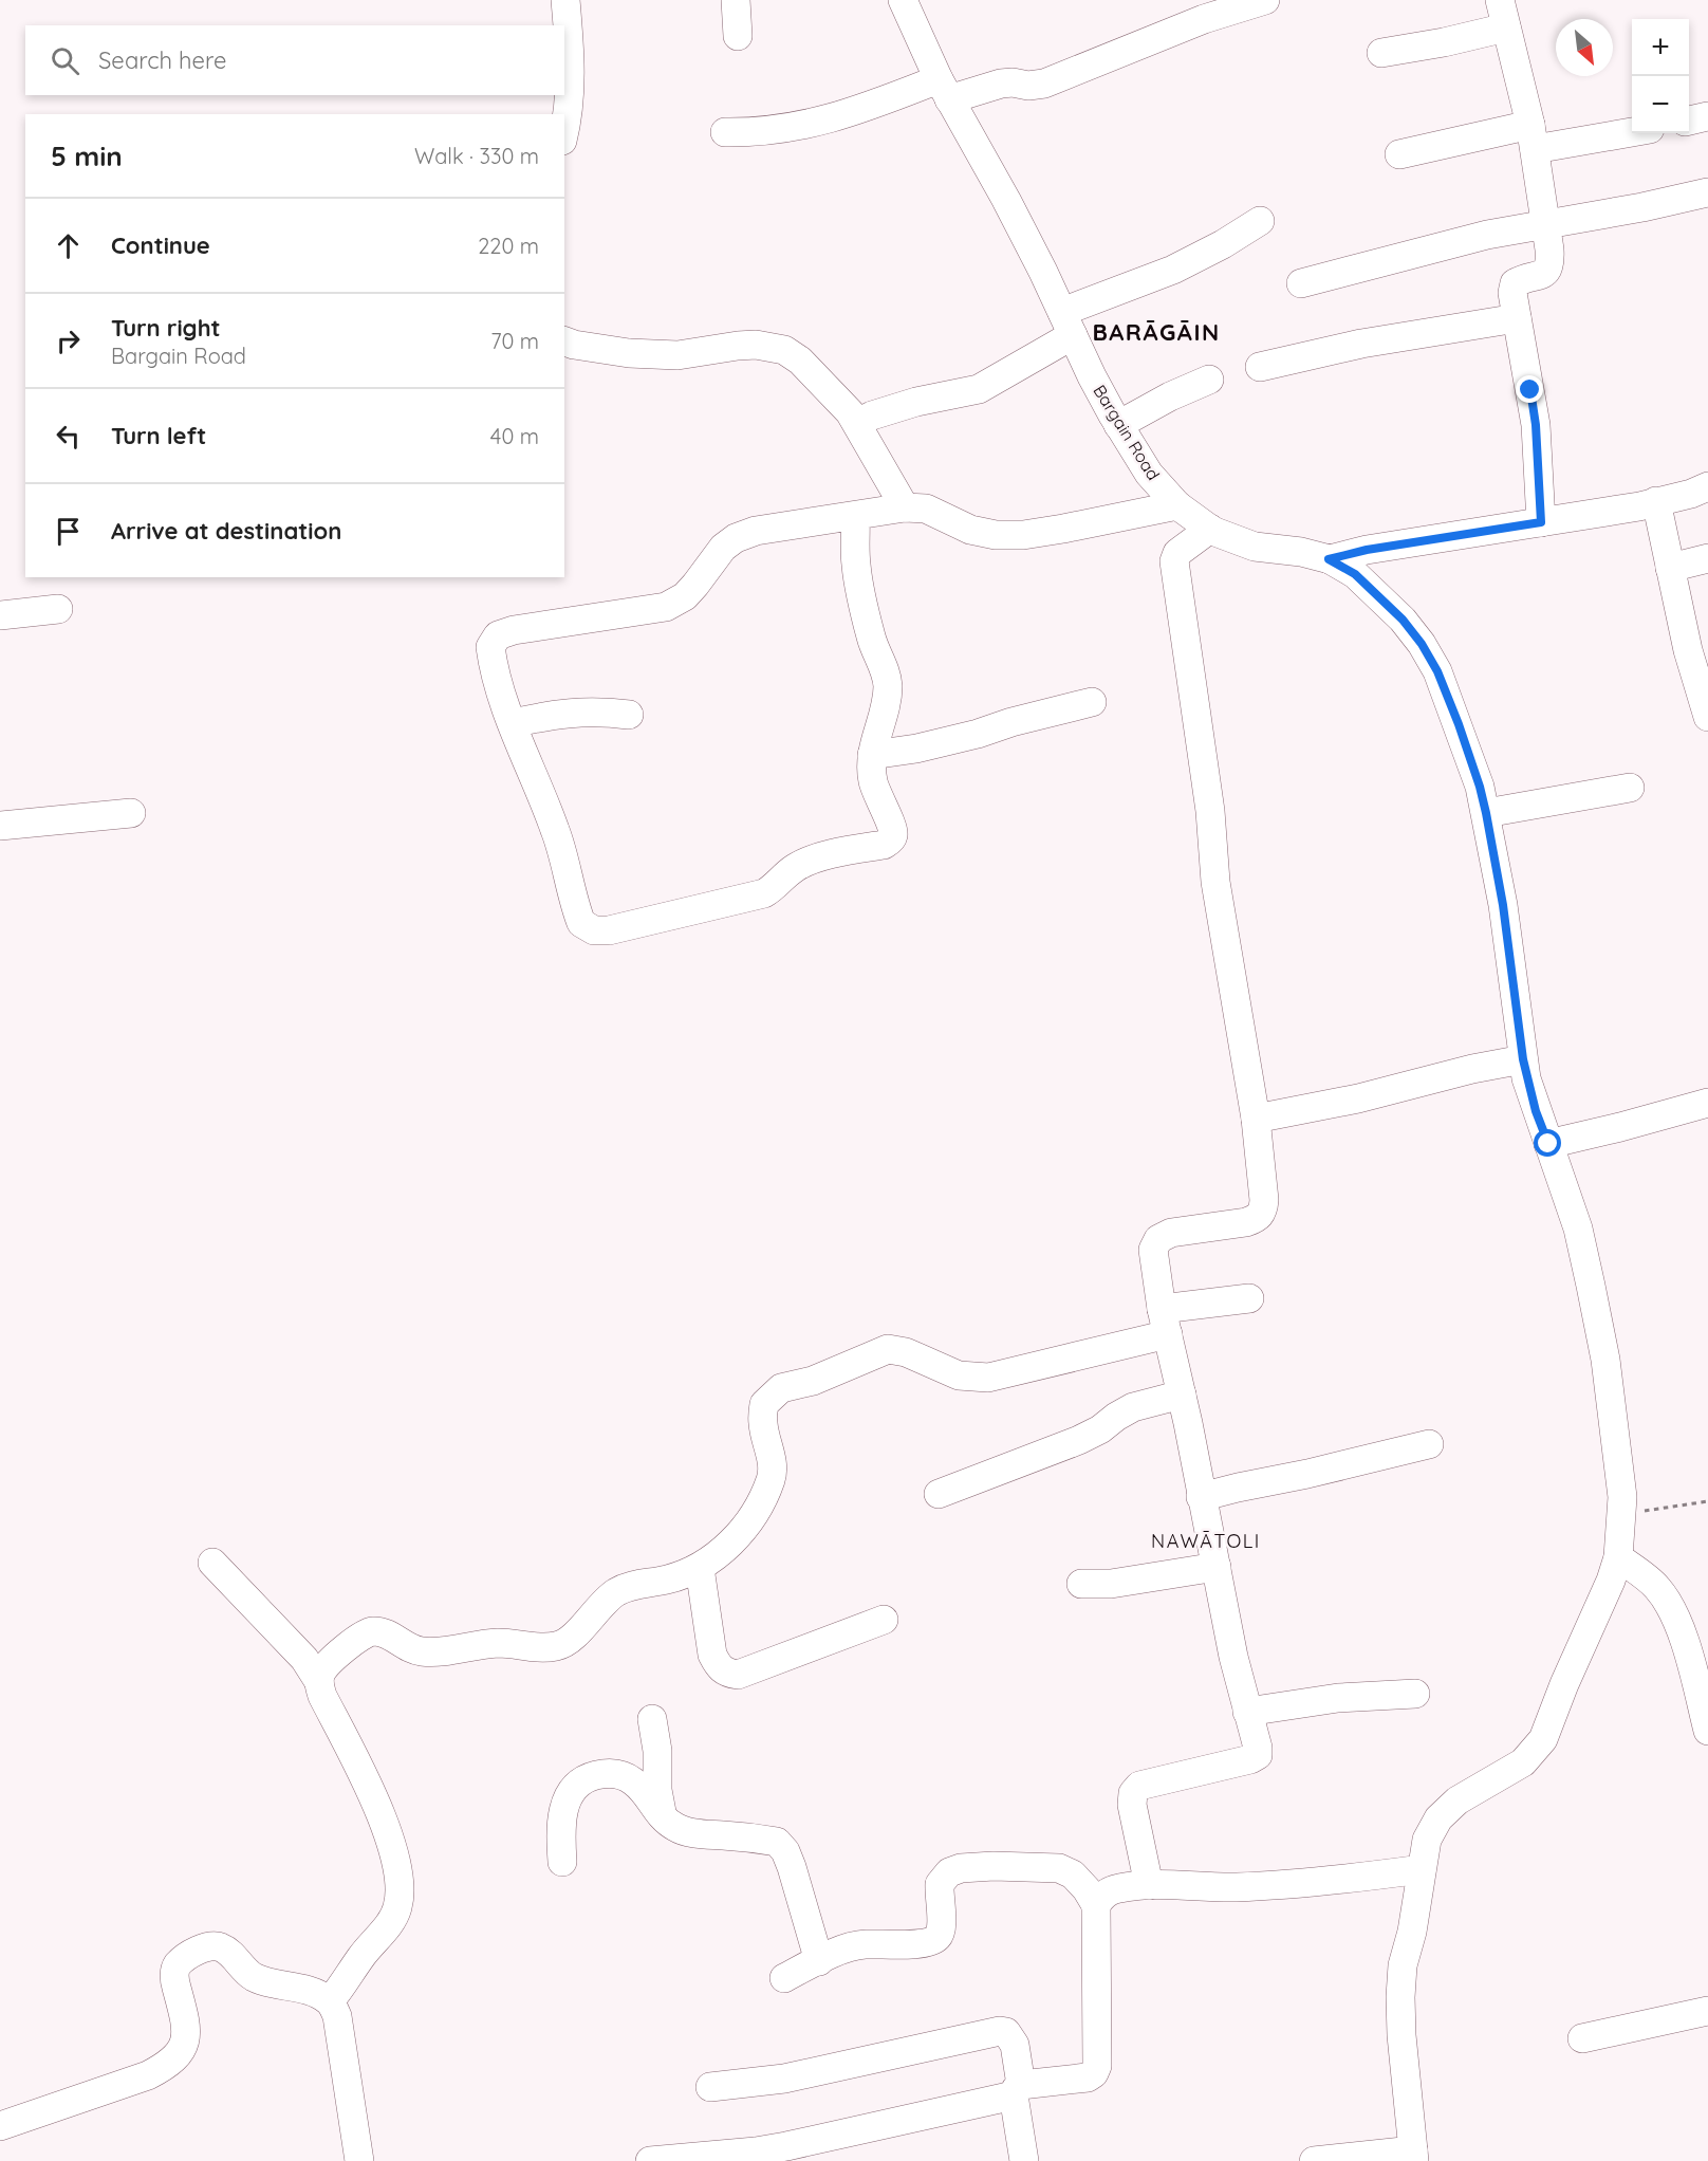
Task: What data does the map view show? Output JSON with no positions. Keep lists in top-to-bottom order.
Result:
{
  "streets": {
    "street": ["Bargain Road"]
  },
  "districts": ["BARĀGĀIN", "NAWĀTOLI"],
  "north": "bottom right",
  "page": {
    "map_buttons": ["+", "−"],
    "search": "Search here",
    "heading": ["5 min", "Walk · 330 m"],
    "list": [
      ["Continue", "220 m"],
      ["Turn right", "Bargain Road", "70 m"],
      ["Turn left", "40 m"],
      "Arrive at destination"
    ]
  }
}
